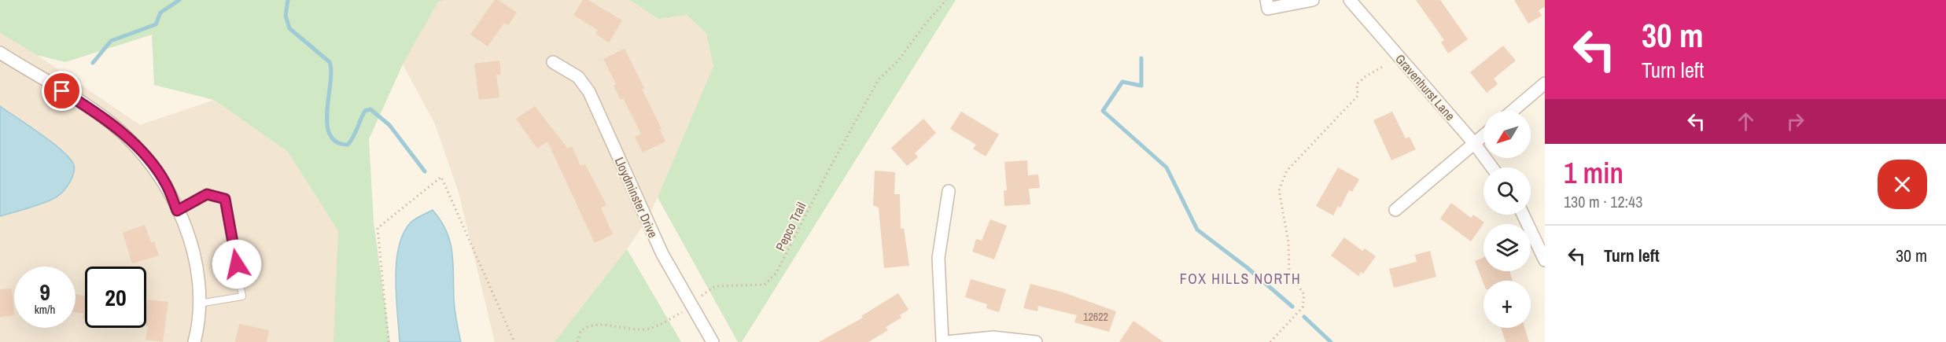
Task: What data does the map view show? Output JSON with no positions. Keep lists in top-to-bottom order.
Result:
{
  "streets": {
    "street": ["Gravenhurst Lane", "Lloydminster Drive"],
    "path": ["Pepco Trail"]
  },
  "crossings": [
    ["Lloydminster Drive", "Pepco Trail"]
  ],
  "districts": ["FOX HILLS NORTH"],
  "house_numbers": ["12622"],
  "north": "bottom left",
  "page": {
    "turn": ["30 m", "Turn left"],
    "map_buttons": "+",
    "heading": ["1 min", "130 m · 12:43"],
    "list": [
      {
        "name": "Turn left",
        "value": "30 m"
      }
    ],
    "speed": "9 km/h",
    "limit": "20"
  }
}
